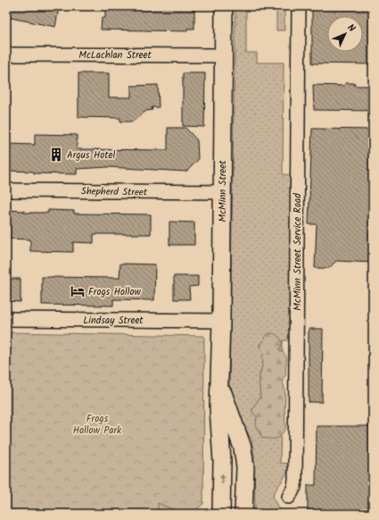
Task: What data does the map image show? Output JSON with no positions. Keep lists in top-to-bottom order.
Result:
{
  "streets": {
    "street": [
      "McLachlan Street",
      "Shepherd Street",
      "McMinn Street",
      "McMinn Street Service Road",
      "Lindsay Street"
    ]
  },
  "crossings": [
    ["McLachlan Street", "McMinn Street"],
    ["Shepherd Street", "McMinn Street"],
    ["McMinn Street", "Lindsay Street"]
  ],
  "parks": ["Frogs Hollow Park"],
  "places": {
    "building": ["Argus Hotel"],
    "hotel": ["Frogs Hollow"]
  },
  "north": "top right"
}
